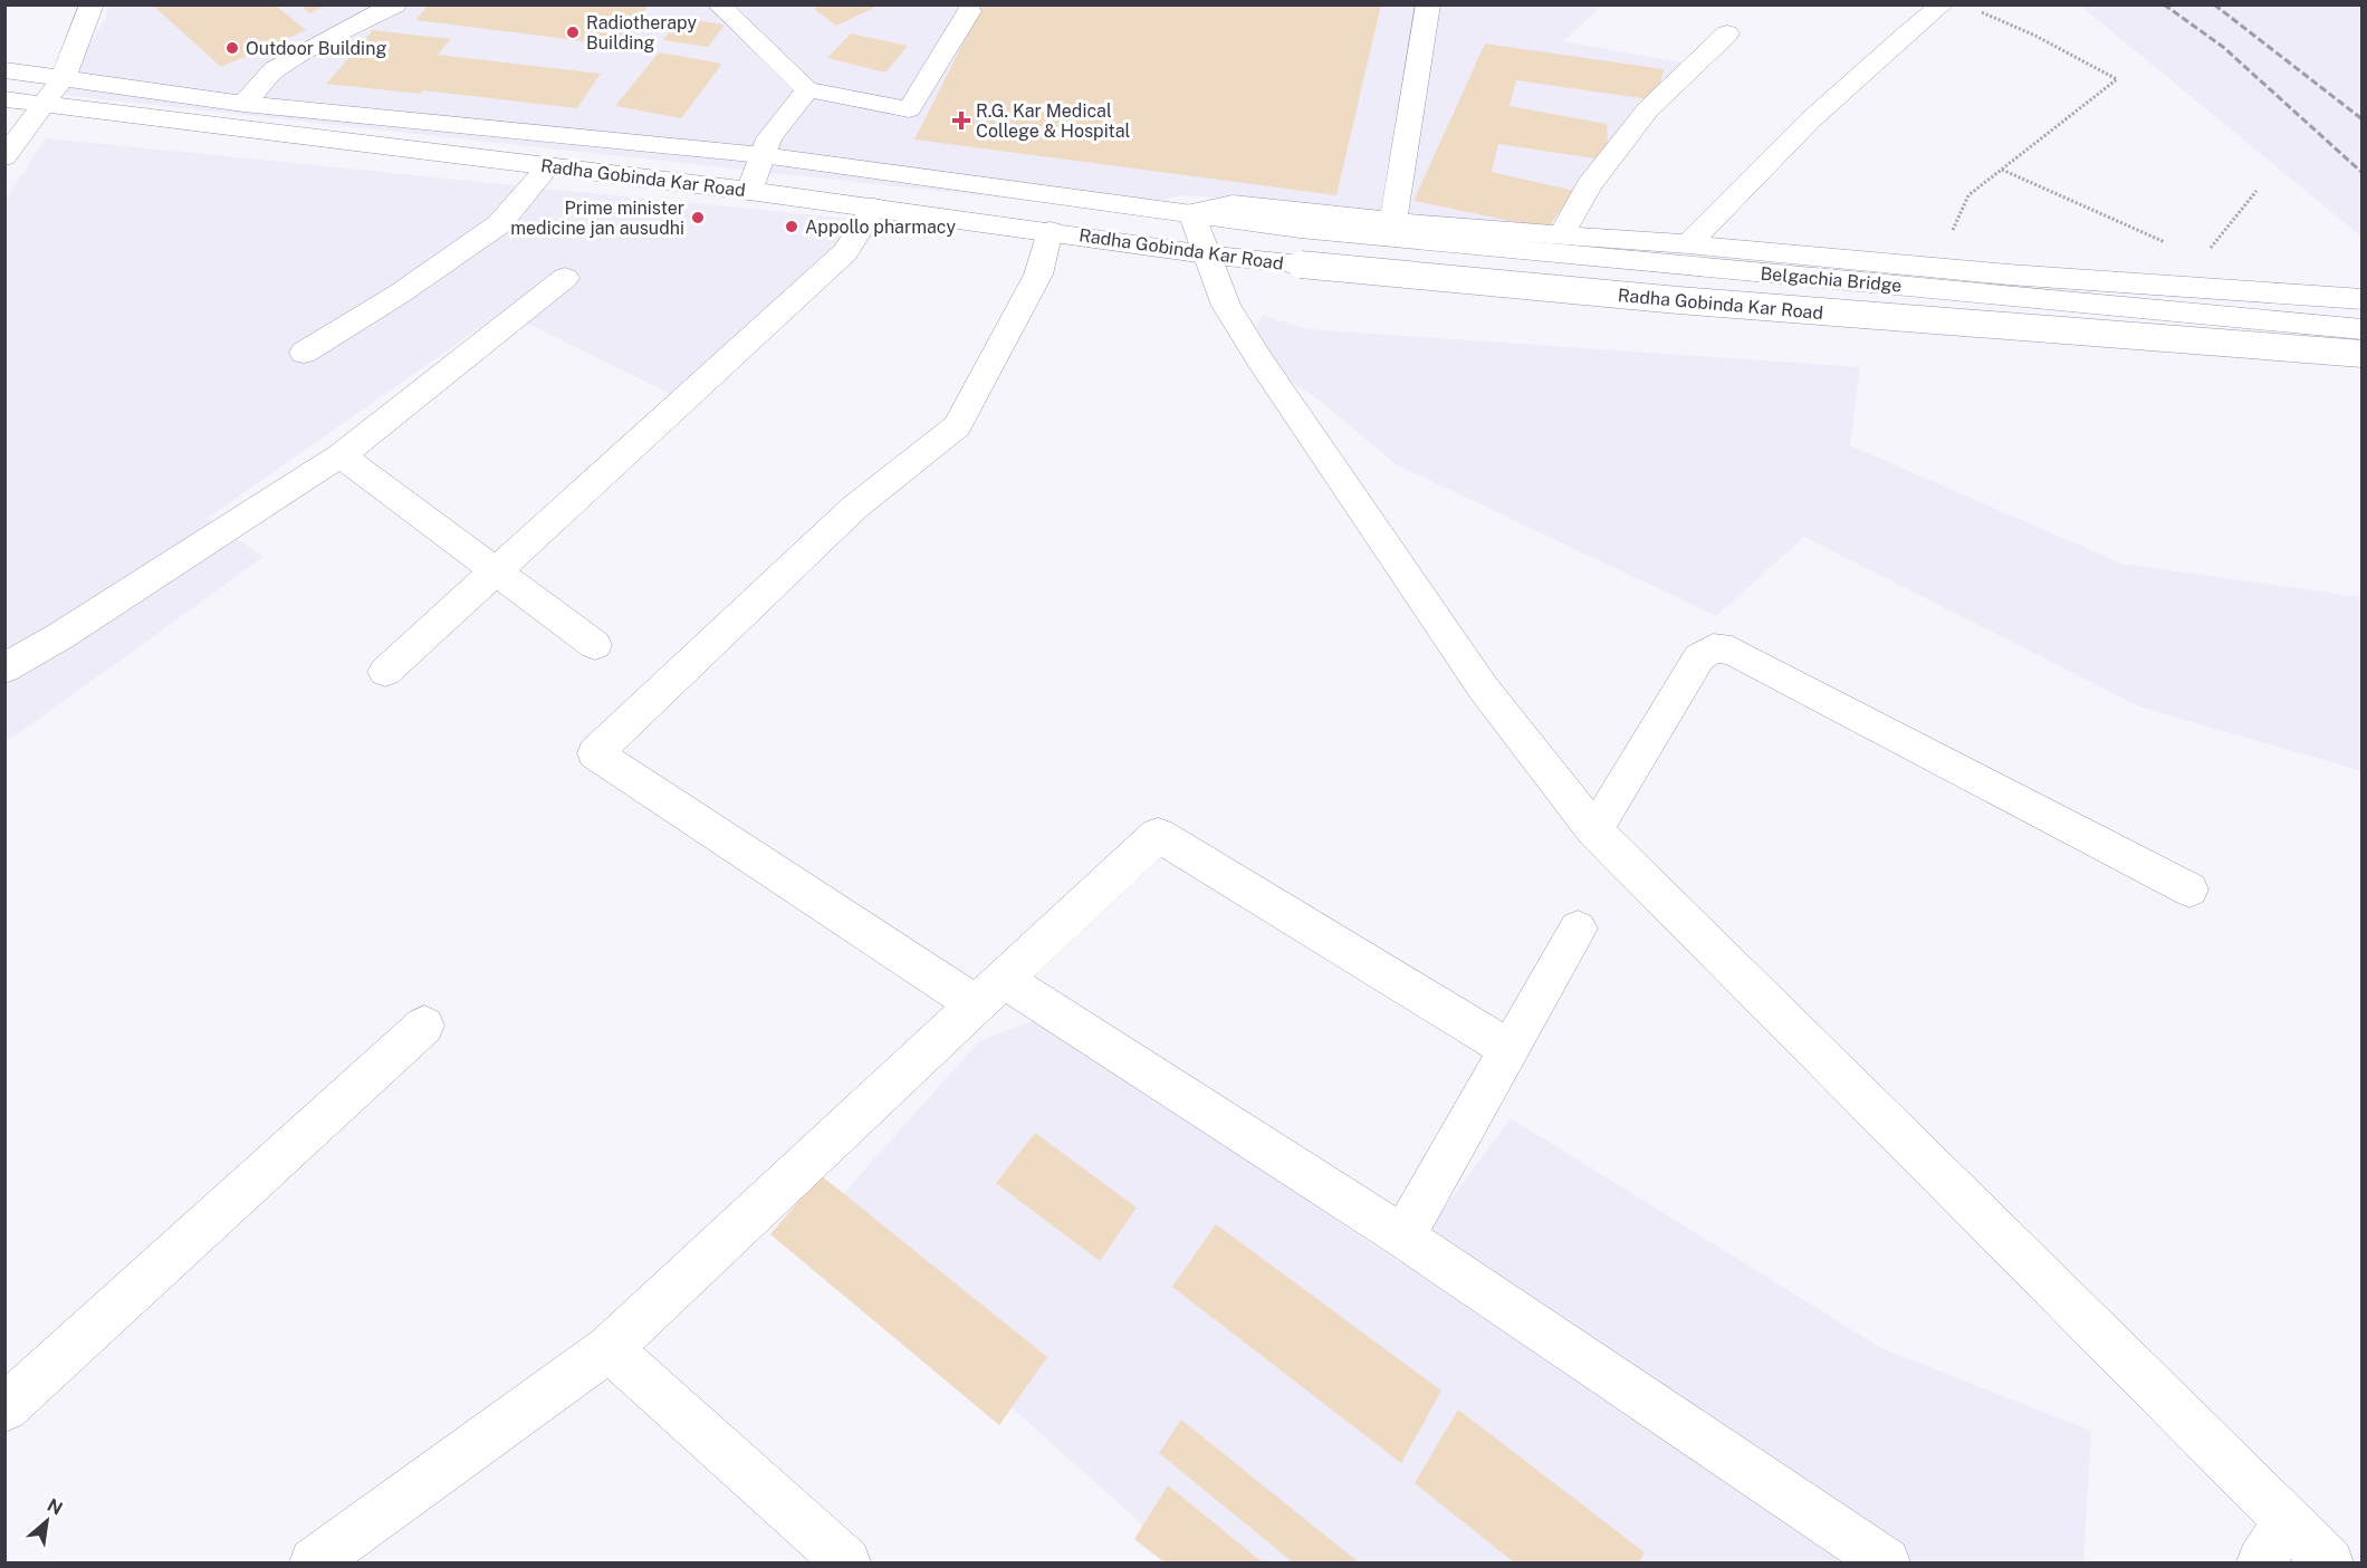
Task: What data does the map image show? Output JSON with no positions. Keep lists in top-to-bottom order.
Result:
{
  "streets": {
    "street": ["Radha Gobinda Kar Road", "Belgachia Bridge"]
  },
  "crossings": [
    ["Radha Gobinda Kar Road", "Belgachia Bridge"]
  ],
  "places": {
    "other": [
      "Radiotherapy Building",
      "Outdoor Building",
      "Prime minister medicine jan ausudhi",
      "Appollo pharmacy"
    ],
    "health": ["R.G. Kar Medical College & Hospital"]
  },
  "north": "top right"
}
